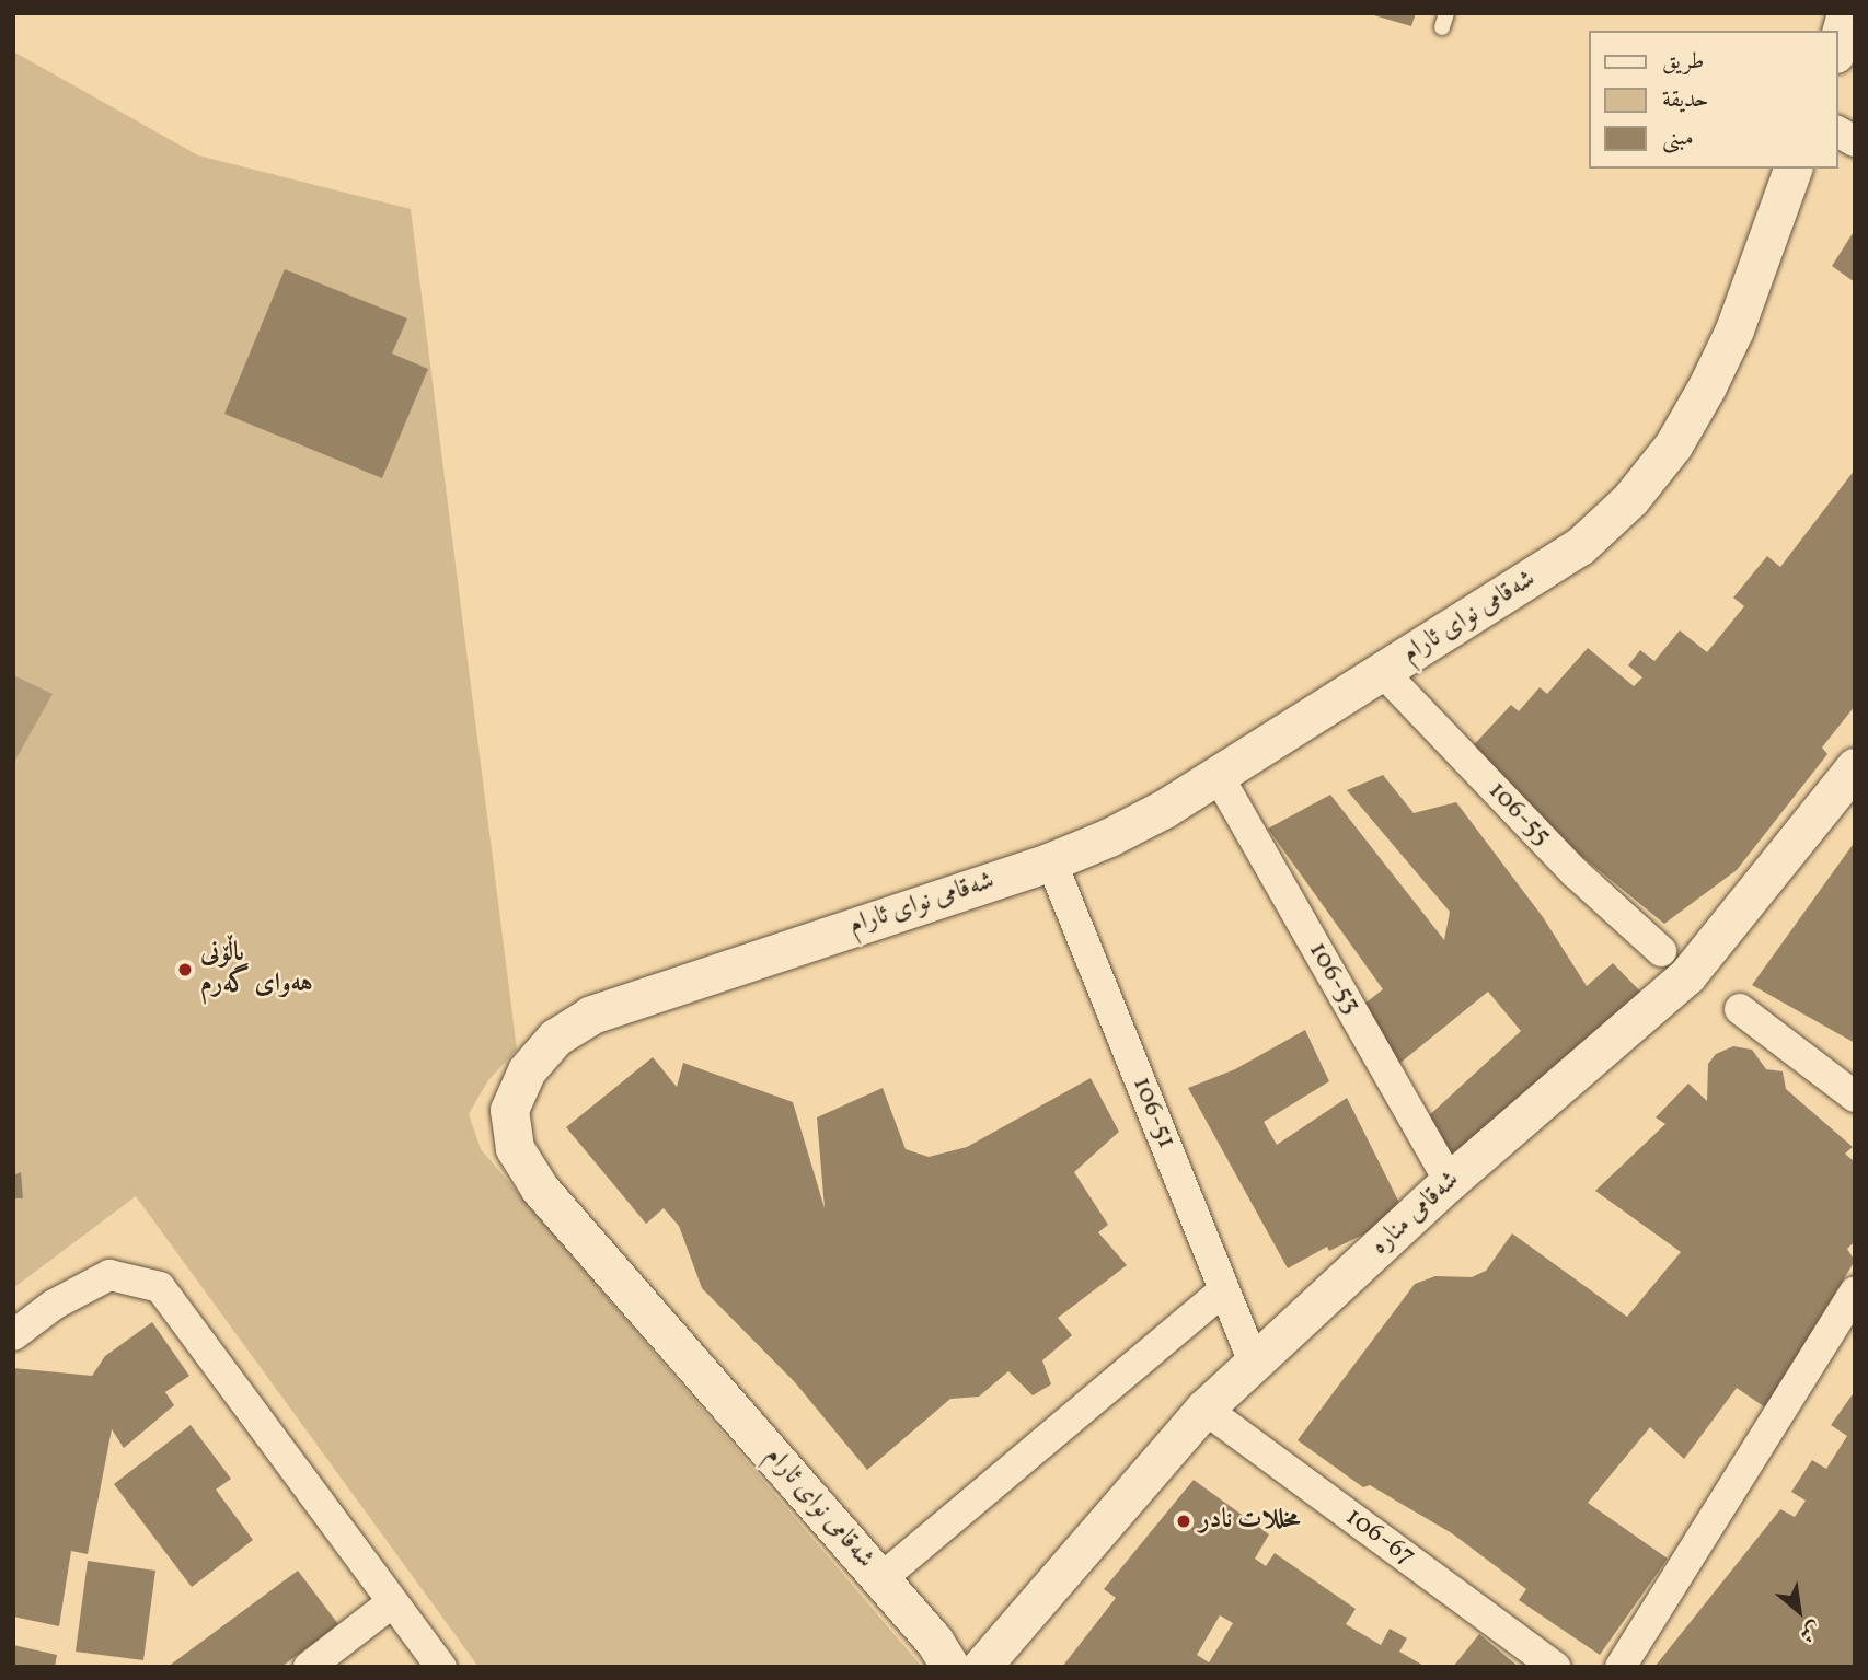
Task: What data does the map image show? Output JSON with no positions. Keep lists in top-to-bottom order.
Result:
{
  "streets": {
    "street": [
      "شەقامی نوای ئارام",
      "106-55",
      "106-53",
      "106-51",
      "شەقامی منارە",
      "106-67"
    ]
  },
  "crossings": [
    ["شەقامی نوای ئارام", "106-55"],
    ["شەقامی نوای ئارام", "106-53"],
    ["شەقامی نوای ئارام", "106-51"],
    ["106-53", "شەقامی منارە"],
    ["106-51", "شەقامی منارە"],
    ["شەقامی منارە", "106-67"]
  ],
  "places": ["باڵۆنی هەوای گەرم", "مخللات نادر"],
  "legend": ["طريق", "حديقة", "مبنى"],
  "north": "bottom right"
}
